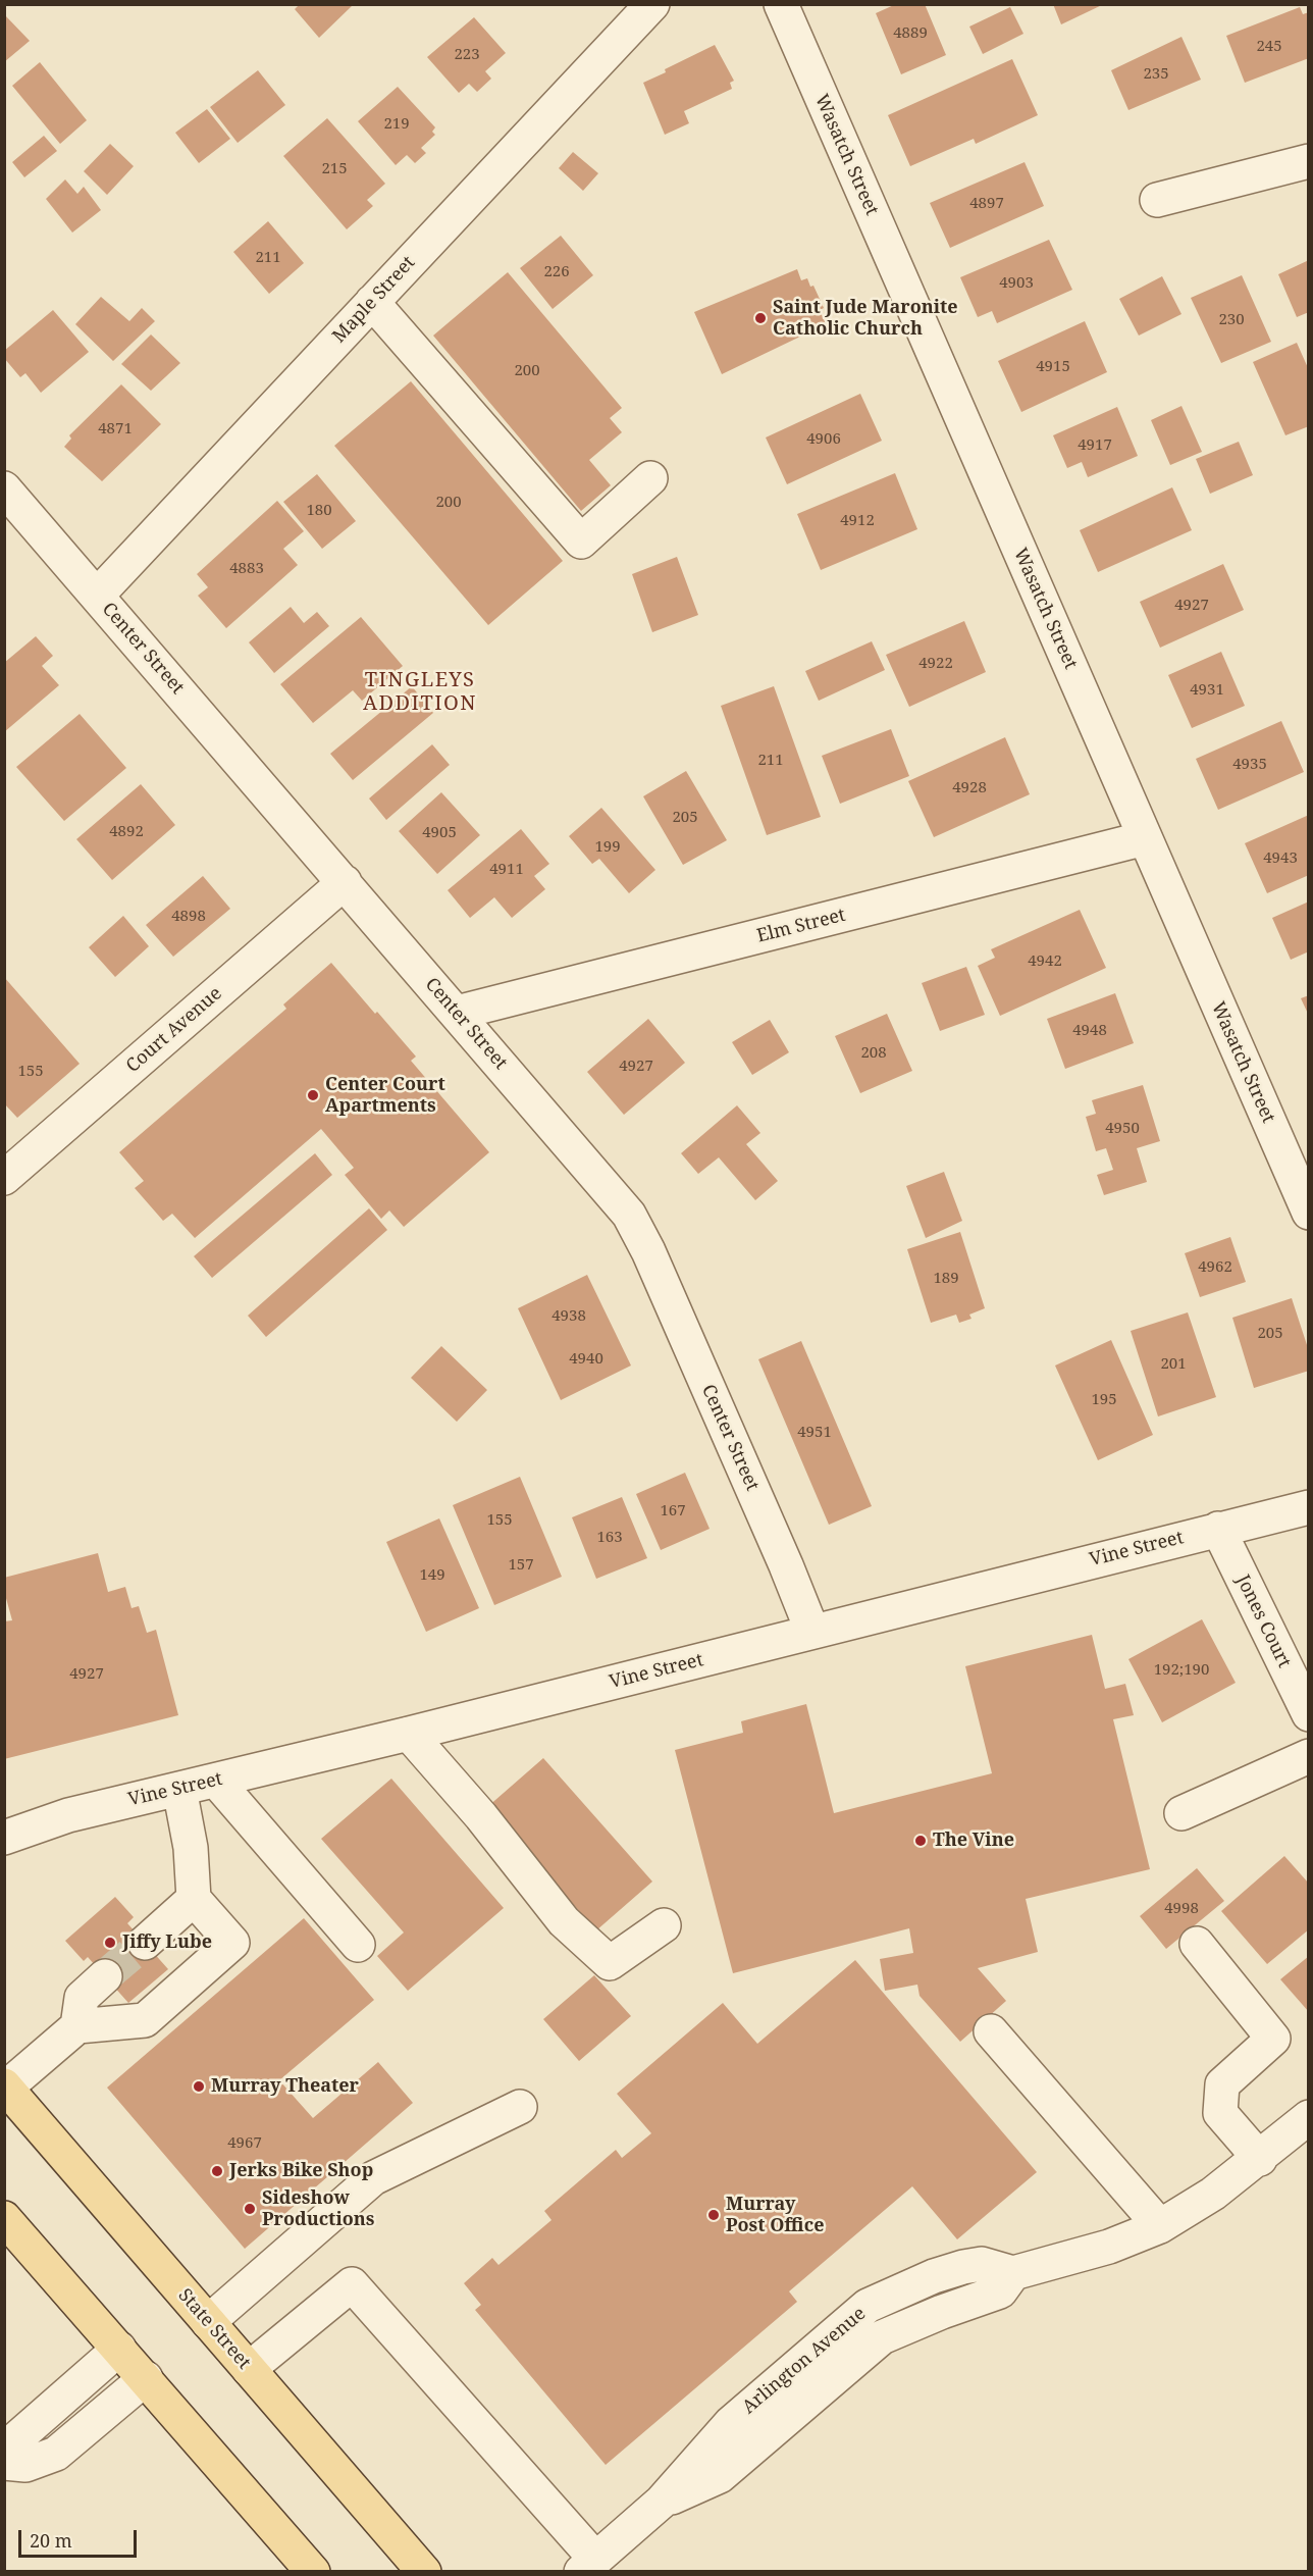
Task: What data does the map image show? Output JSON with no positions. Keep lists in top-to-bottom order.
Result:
{
  "streets": {
    "main road": ["State Street"],
    "street": [
      "Wasatch Street",
      "Maple Street",
      "Center Street",
      "Elm Street",
      "Court Avenue",
      "Vine Street",
      "Jones Court",
      "Arlington Avenue"
    ]
  },
  "crossings": [
    ["Wasatch Street", "Elm Street"],
    ["Maple Street", "Center Street"],
    ["Center Street", "Elm Street"],
    ["Center Street", "Court Avenue"],
    ["Center Street", "Vine Street"],
    ["Vine Street", "Jones Court"]
  ],
  "districts": ["TINGLEYS ADDITION"],
  "places": [
    "Saint Jude Maronite Catholic Church",
    "Center Court Apartments",
    "The Vine",
    "Jiffy Lube",
    "Murray Theater",
    "Jerks Bike Shop",
    "Sideshow Productions",
    "Murray Post Office"
  ],
  "house_numbers": [
    "4889",
    "245",
    "223",
    "235",
    "219",
    "215",
    "4897",
    "211",
    "226",
    "4903",
    "230",
    "4915",
    "200",
    "4871",
    "4906",
    "4917",
    "200",
    "180",
    "4912",
    "4883",
    "4927",
    "4922",
    "4931",
    "211",
    "4935",
    "4928",
    "205",
    "4892",
    "4905",
    "199",
    "4943",
    "4911",
    "4898",
    "4942",
    "4948",
    "208",
    "4927",
    "155",
    "4950",
    "4962",
    "189",
    "4938",
    "205",
    "4940",
    "201",
    "195",
    "4951",
    "167",
    "155",
    "163",
    "157",
    "149",
    "192;190",
    "4927",
    "4998",
    "4967"
  ],
  "scale_bar": "20 m"
}
